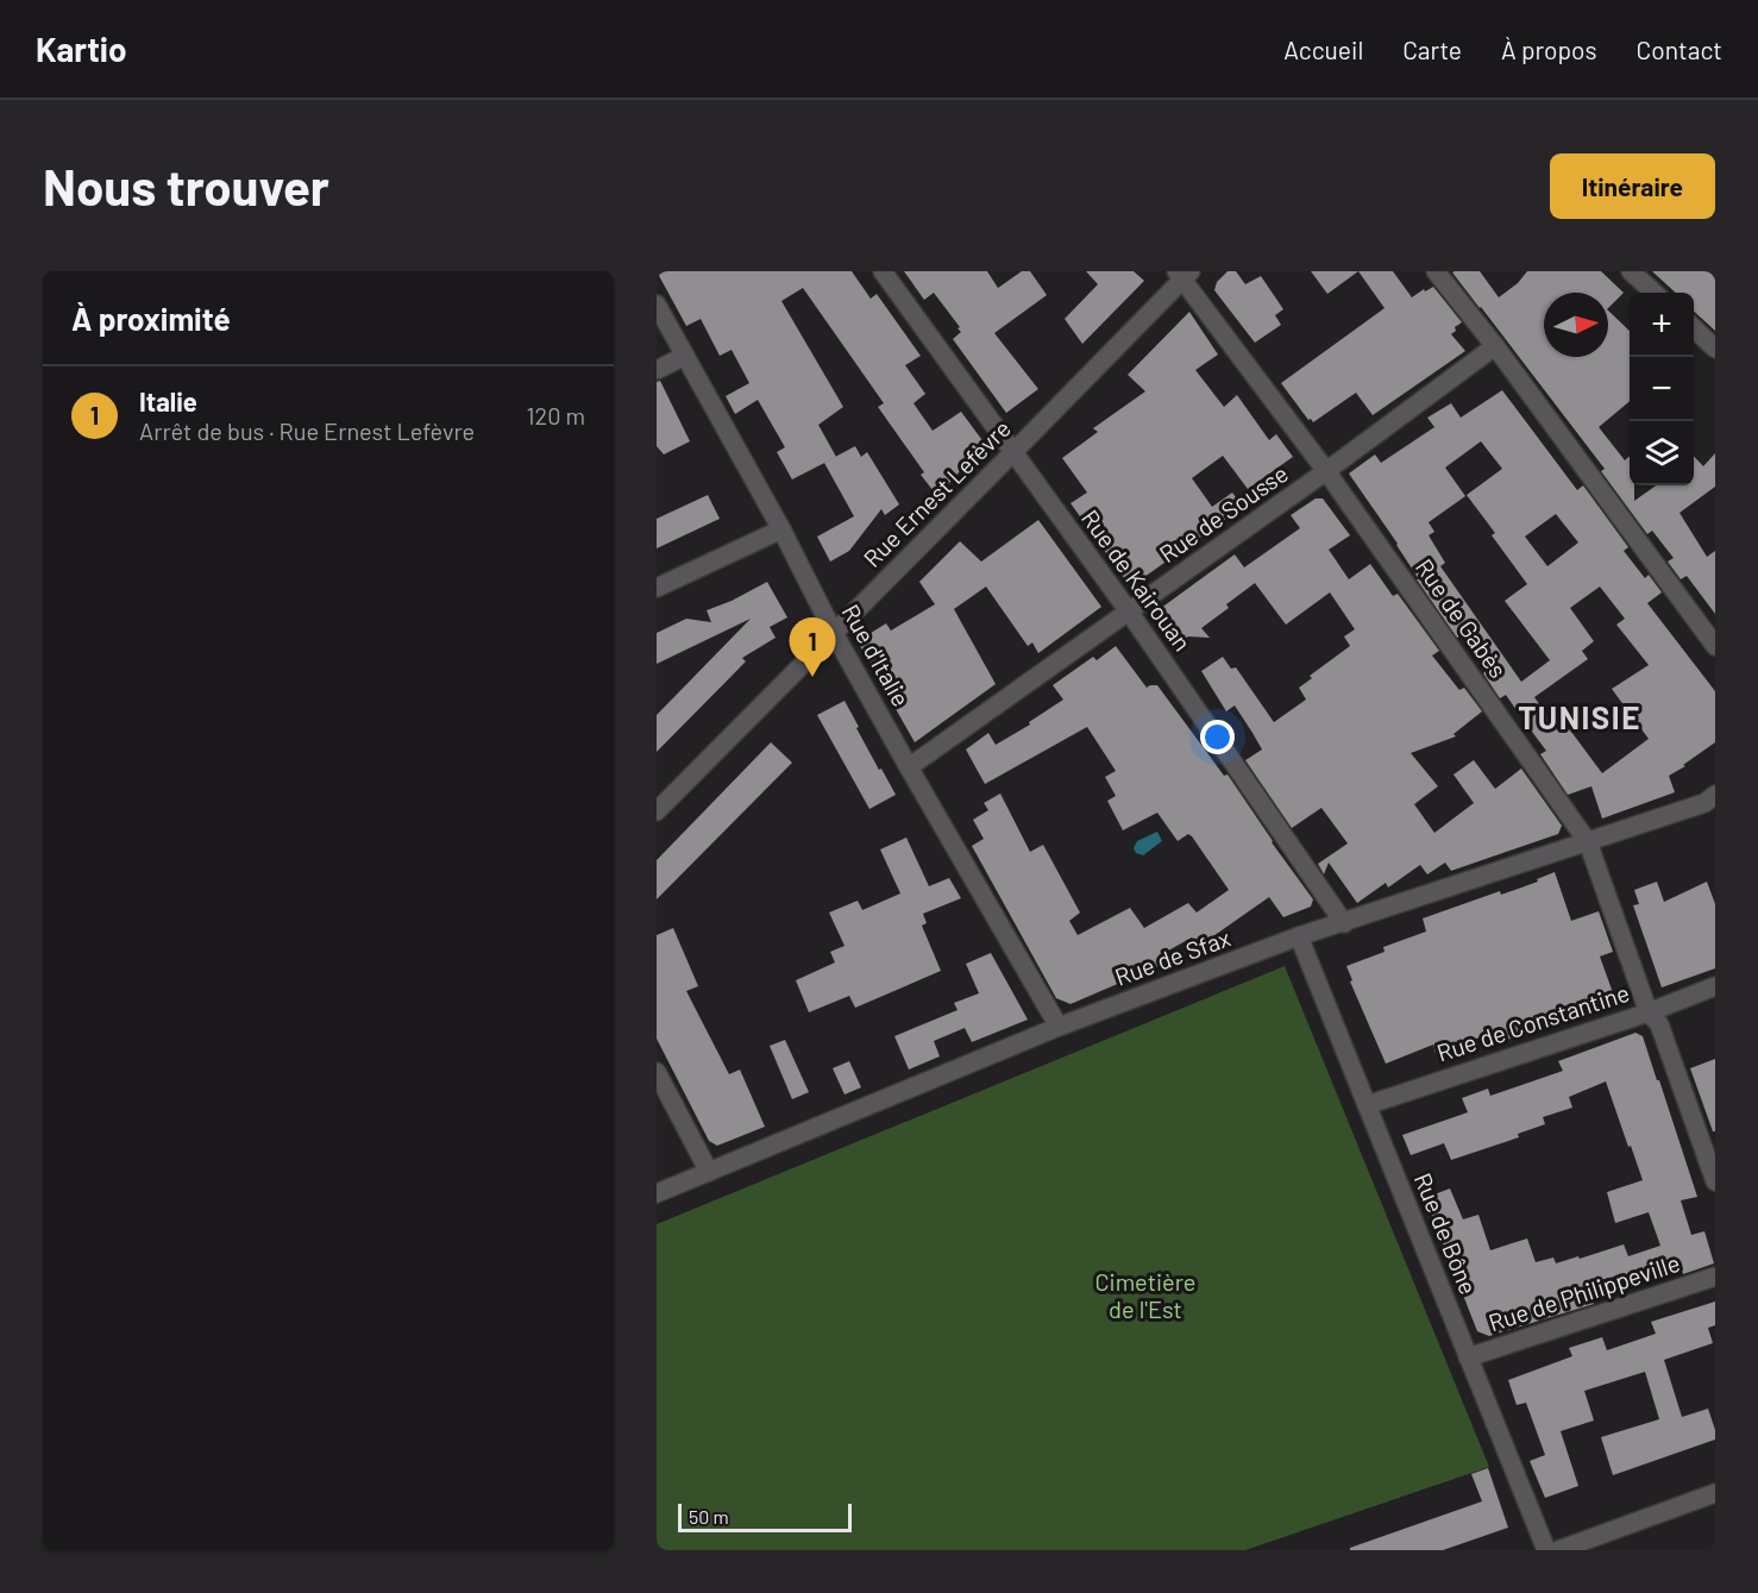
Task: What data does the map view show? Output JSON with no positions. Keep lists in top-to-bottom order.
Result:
{
  "streets": {
    "street": [
      "Rue Ernest Lefèvre",
      "Rue de Sousse",
      "Rue de Kairouan",
      "Rue de Gabès",
      "Rue d'Italie",
      "Rue de Sfax",
      "Rue de Constantine",
      "Rue de Bône",
      "Rue de Philippeville"
    ]
  },
  "crossings": [
    ["Rue Ernest Lefèvre", "Rue de Kairouan"],
    ["Rue Ernest Lefèvre", "Rue de Gabès"],
    ["Rue Ernest Lefèvre", "Rue d'Italie"],
    ["Rue de Sousse", "Rue de Kairouan"],
    ["Rue de Sousse", "Rue de Gabès"],
    ["Rue de Sousse", "Rue d'Italie"],
    ["Rue de Kairouan", "Rue de Sfax"],
    ["Rue de Gabès", "Rue de Sfax"],
    ["Rue de Gabès", "Rue de Constantine"],
    ["Rue d'Italie", "Rue de Sfax"],
    ["Rue de Sfax", "Rue de Bône"],
    ["Rue de Constantine", "Rue de Bône"],
    ["Rue de Bône", "Rue de Philippeville"]
  ],
  "districts": ["TUNISIE"],
  "parks": ["Cimetière de l'Est"],
  "scale_bar": "50 m",
  "north": "right",
  "page": {
    "header": "Kartio",
    "nav": [
      "Accueil",
      "Carte",
      "À propos",
      "Contact"
    ],
    "buttons": "Itinéraire",
    "title": "Nous trouver",
    "heading": "À proximité",
    "map_buttons": ["+", "−"],
    "list": [
      {
        "mark": "1",
        "name": "Italie",
        "note": "Arrêt de bus · Rue Ernest Lefèvre",
        "value": "120 m"
      }
    ],
    "pins": "1",
    "scale": "50 m"
  }
}
